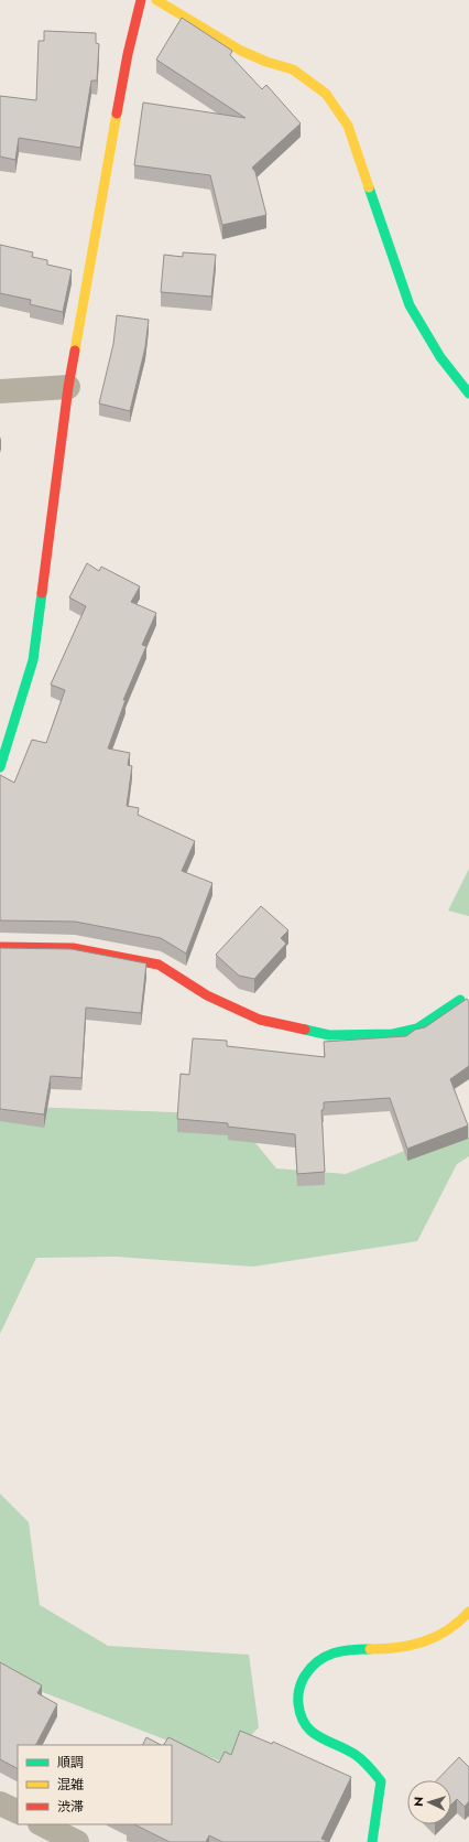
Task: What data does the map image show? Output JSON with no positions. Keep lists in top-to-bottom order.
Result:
{
  "legend": ["順調", "混雑", "渋滞"],
  "north": "left"
}
